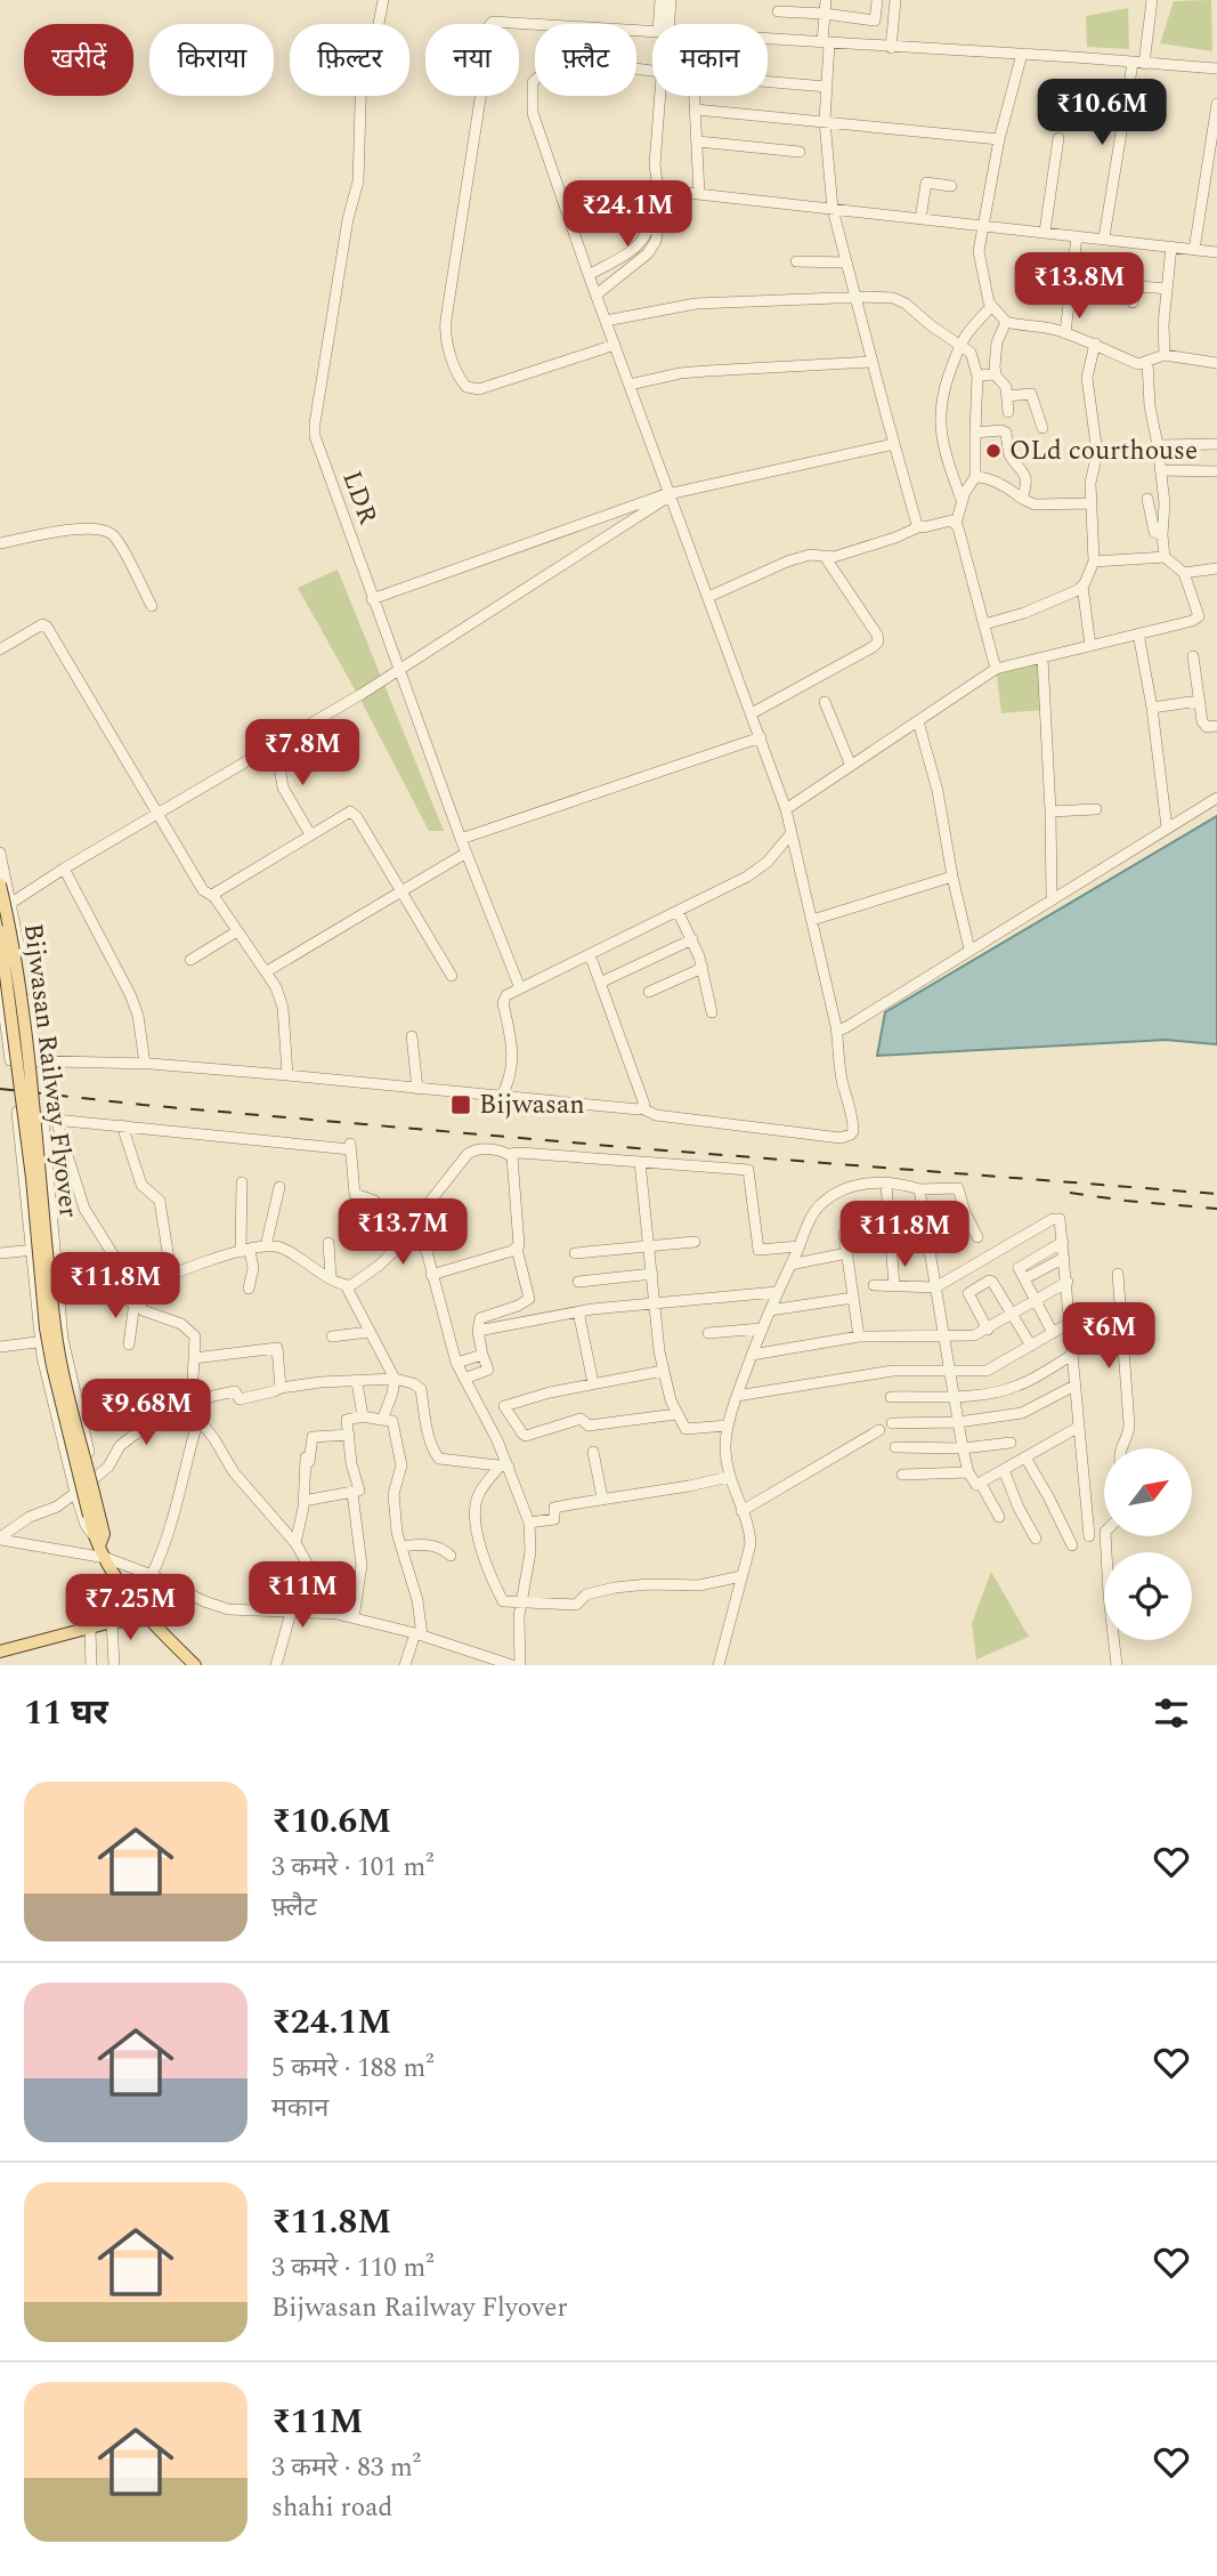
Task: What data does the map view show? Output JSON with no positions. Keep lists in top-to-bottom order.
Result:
{
  "streets": {
    "main road": ["Bijwasan Railway Flyover"],
    "street": ["LDR"]
  },
  "places": {
    "other": ["OLd courthouse"],
    "transit": ["Bijwasan"]
  },
  "north": "top right",
  "page": {
    "chip": [
      "खरीदें",
      "किराया",
      "फ़िल्टर",
      "नया",
      "फ़्लैट",
      "मकान"
    ],
    "price": [
      "₹10.6M",
      "₹24.1M",
      "₹13.8M",
      "₹7.8M",
      "₹13.7M",
      "₹11.8M",
      "₹11.8M",
      "₹6M",
      "₹9.68M",
      "₹11M",
      "₹7.25M"
    ],
    "heading": "11 घर",
    "list": [
      {
        "name": "₹10.6M",
        "note": "3 कमरे · 101 m² · फ़्लैट"
      },
      {
        "name": "₹24.1M",
        "note": "5 कमरे · 188 m² · मकान"
      },
      {
        "name": "₹11.8M",
        "note": "3 कमरे · 110 m² · Bijwasan Railway Flyover"
      },
      {
        "name": "₹11M",
        "note": "3 कमरे · 83 m² · shahi road"
      }
    ]
  }
}
